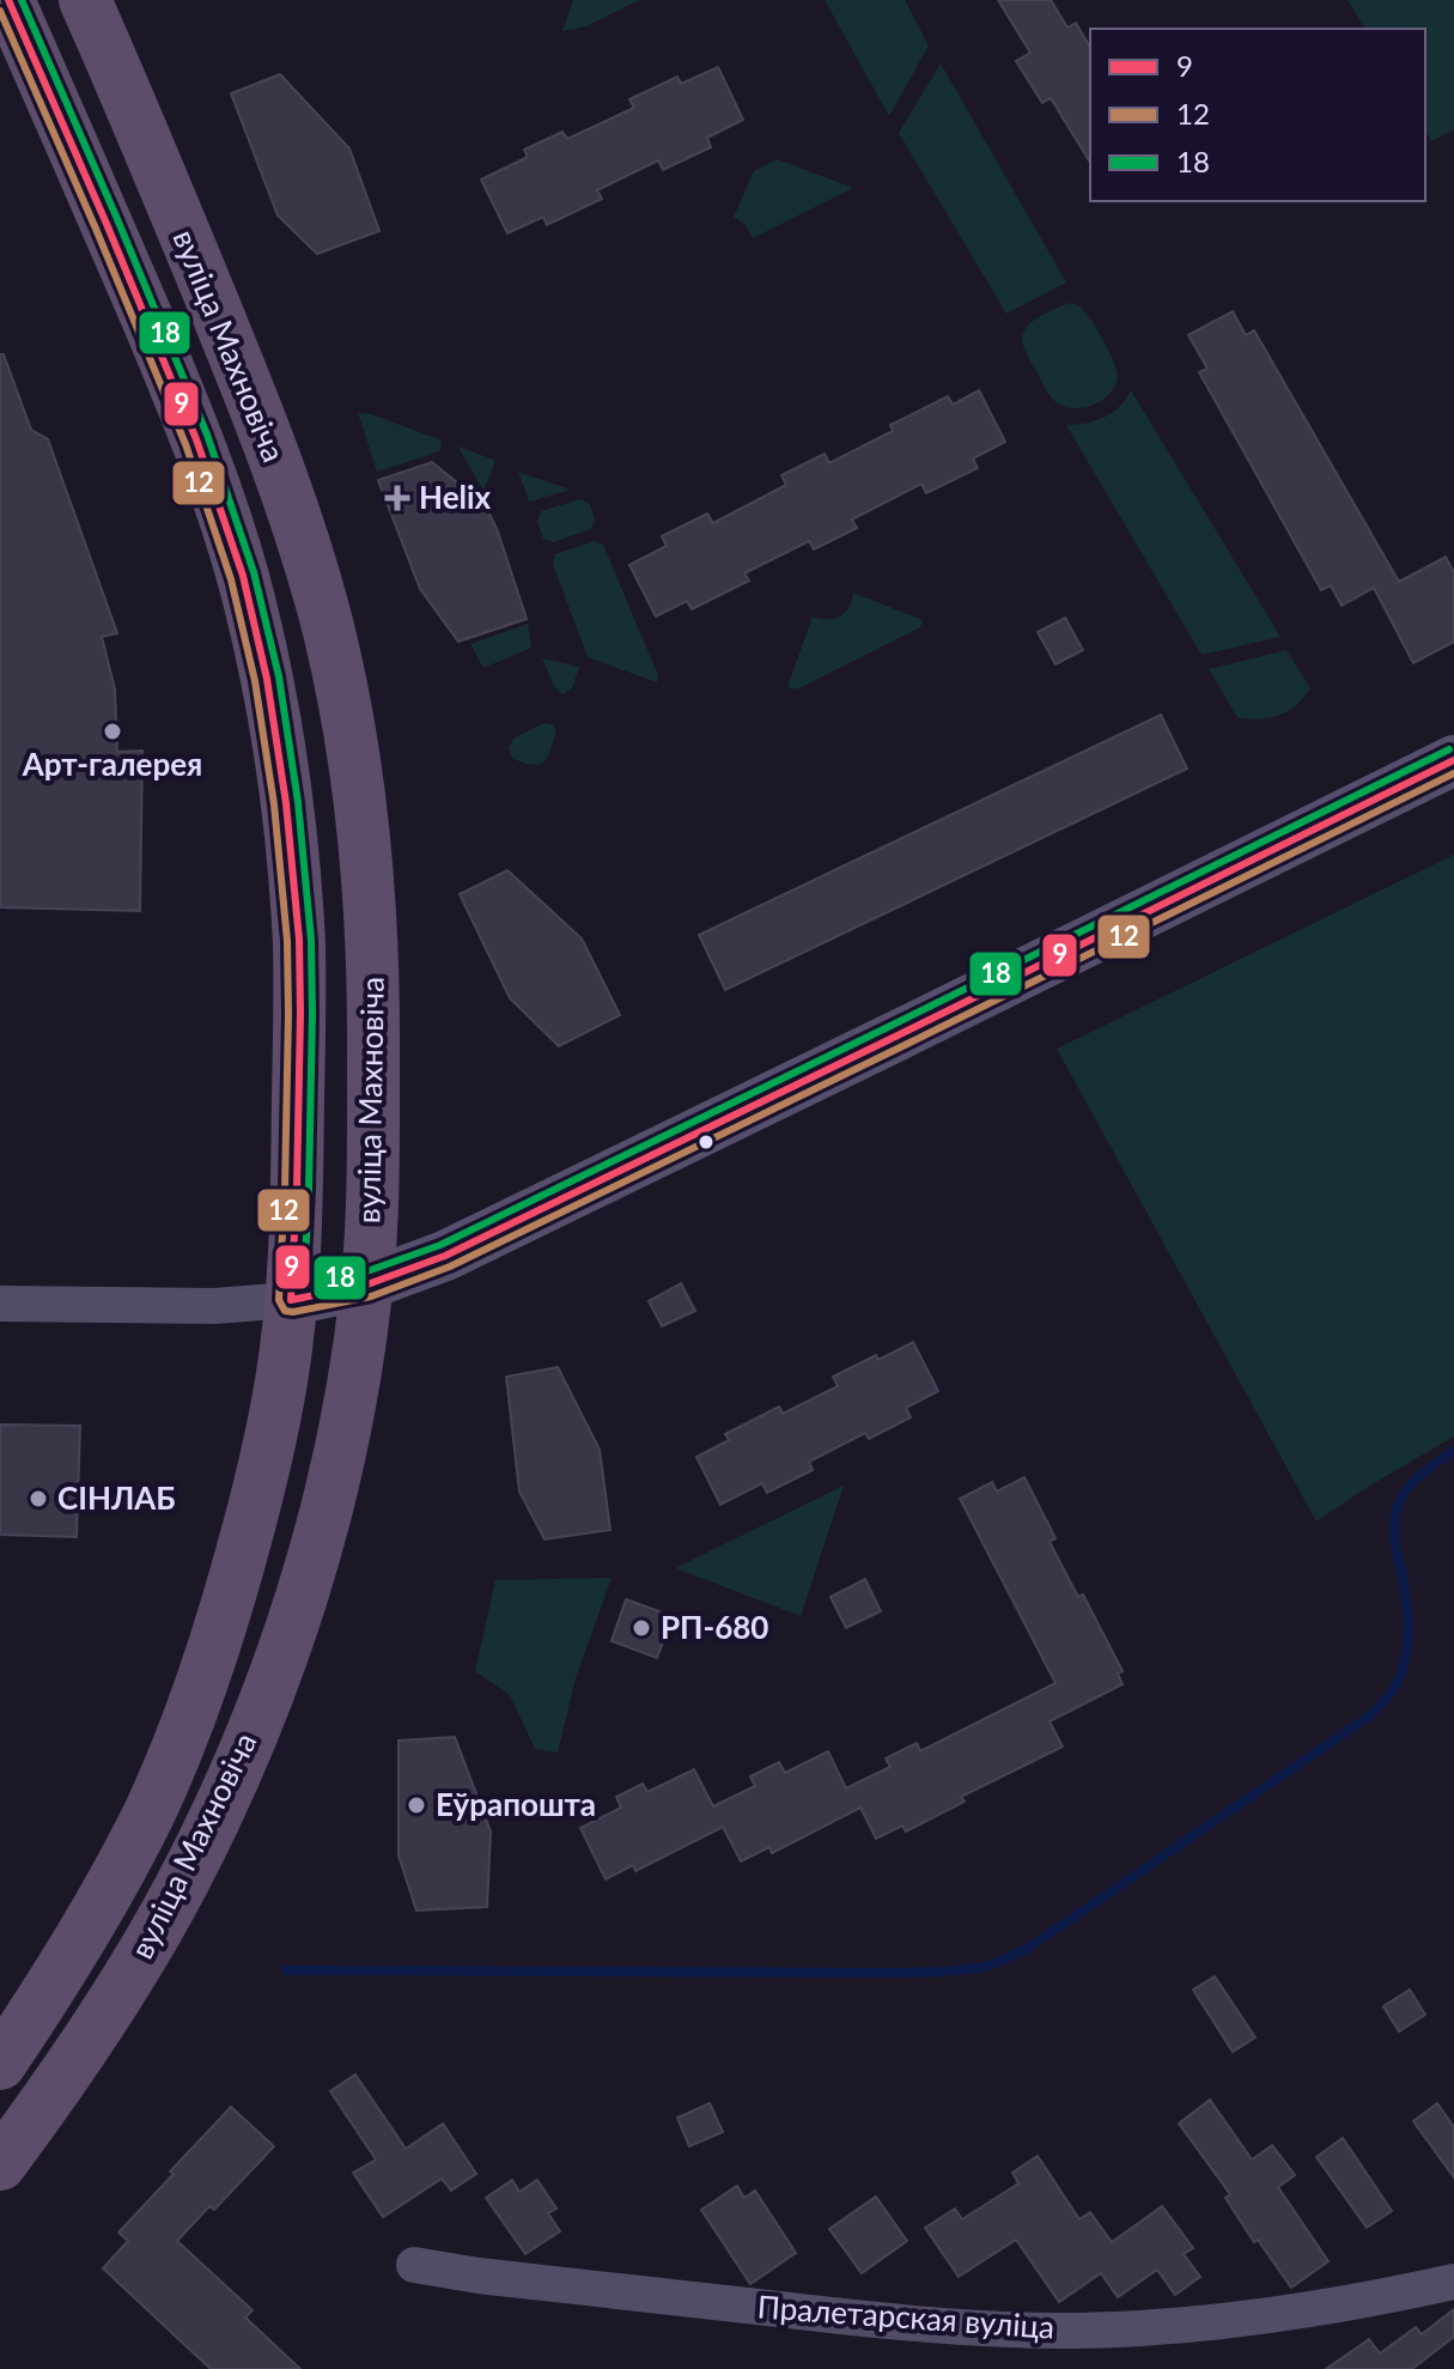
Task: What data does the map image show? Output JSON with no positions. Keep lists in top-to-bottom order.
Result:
{
  "streets": {
    "main road": ["вуліца Махновіча"],
    "street": ["Пралетарская вуліца"]
  },
  "places": {
    "health": ["Helix"],
    "other": [
      "Арт-галерея",
      "СІНЛАБ",
      "РП-680",
      "Еўрапошта"
    ]
  },
  "lines": ["transit line 9", "transit line 18", "transit line 12"],
  "legend": ["9", "12", "18"]
}
